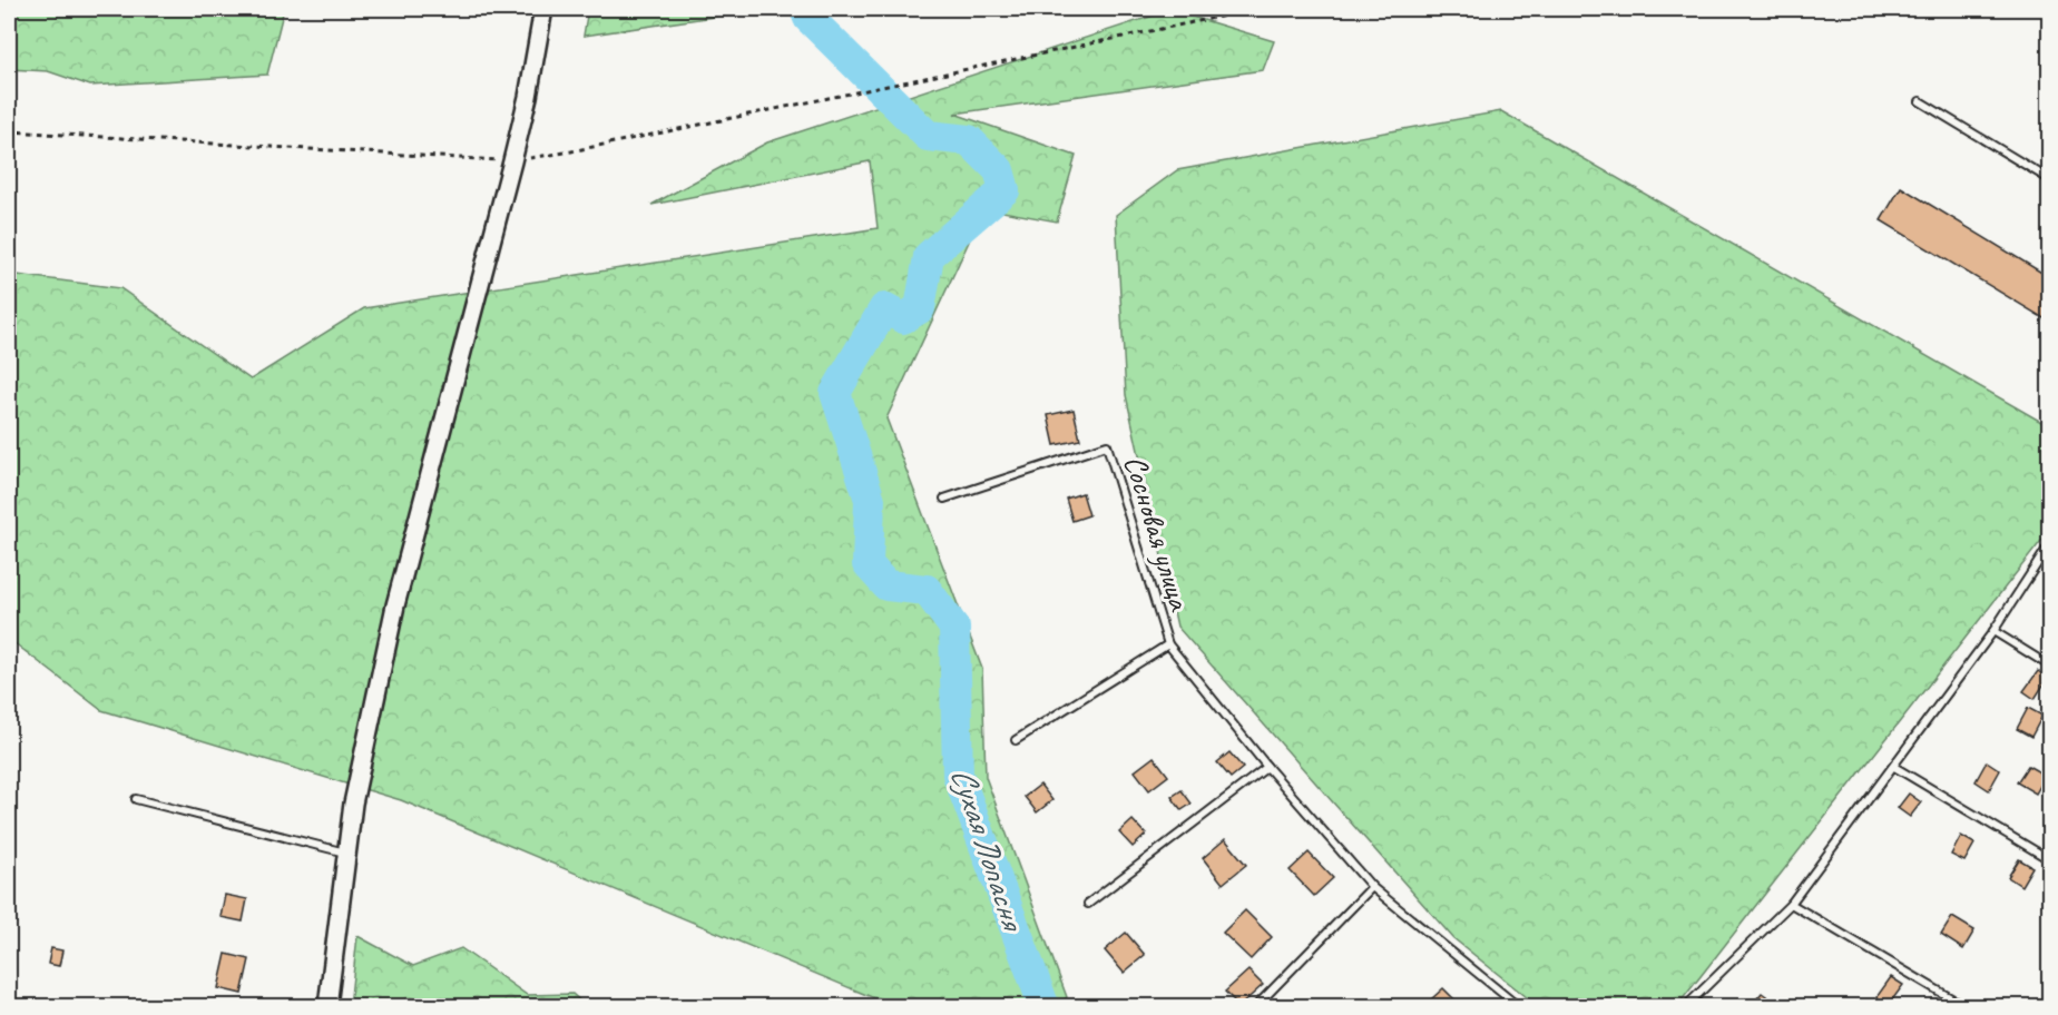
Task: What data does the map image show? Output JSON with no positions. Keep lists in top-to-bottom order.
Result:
{
  "streets": {
    "lane": ["Сосновая улица"]
  },
  "water": ["Сухая Лопасня"]
}
